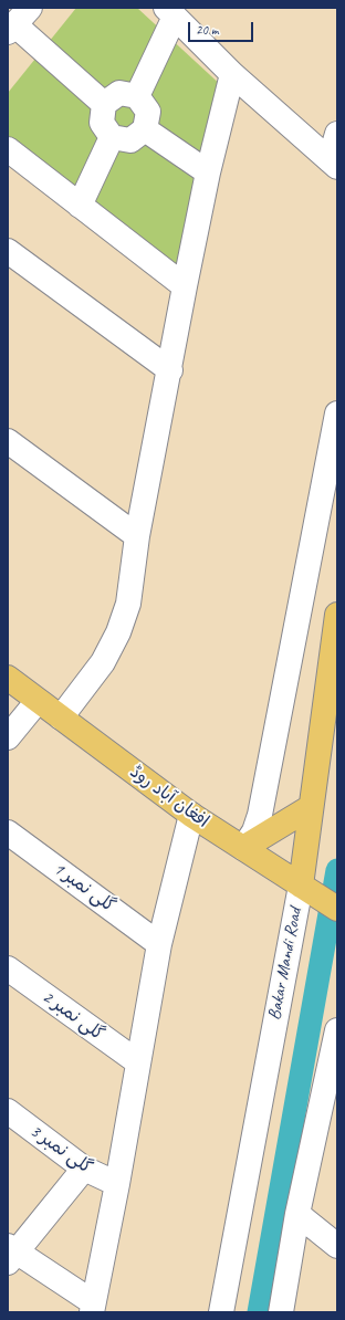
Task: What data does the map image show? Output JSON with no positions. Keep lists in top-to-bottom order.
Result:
{
  "streets": {
    "main road": ["افغان آباد روڈ", "Bakar Mandi Road"],
    "street": ["گلی نمبر 1", "گلی نمبر 2", "گلی نمبر 3"]
  },
  "crossings": [
    ["افغان آباد روڈ", "Bakar Mandi Road"]
  ],
  "scale_bar": "20 m"
}
